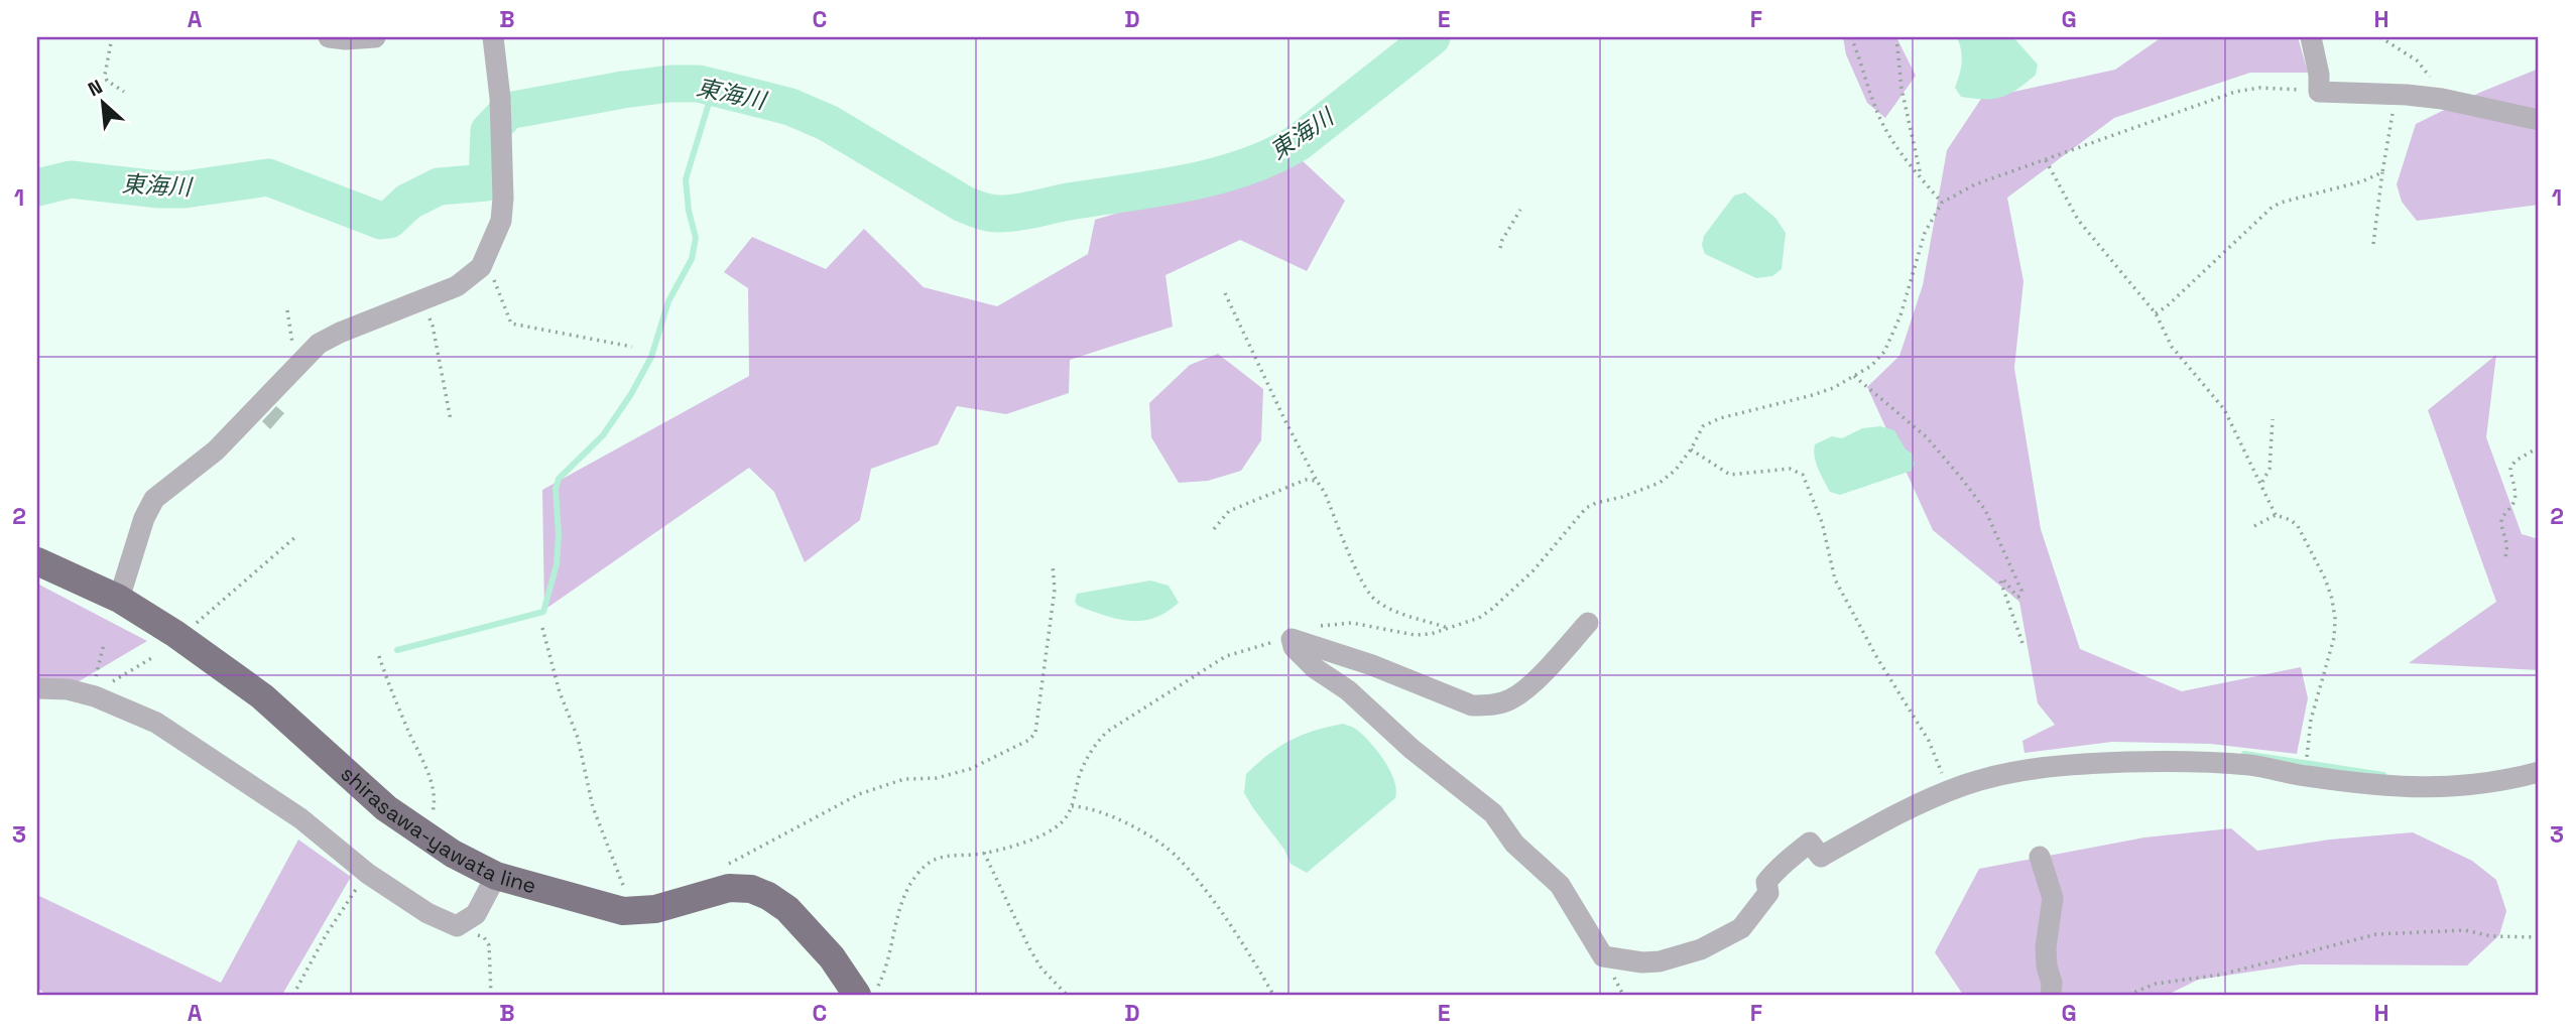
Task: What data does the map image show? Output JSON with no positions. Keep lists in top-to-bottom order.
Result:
{
  "streets": {
    "main road": ["shirasawa-yawata line"]
  },
  "water": ["東海川"],
  "north": "top left",
  "grid": {
    "columns": [
      "A",
      "B",
      "C",
      "D",
      "E",
      "F",
      "G",
      "H"
    ],
    "rows": ["1", "2", "3"]
  }
}
